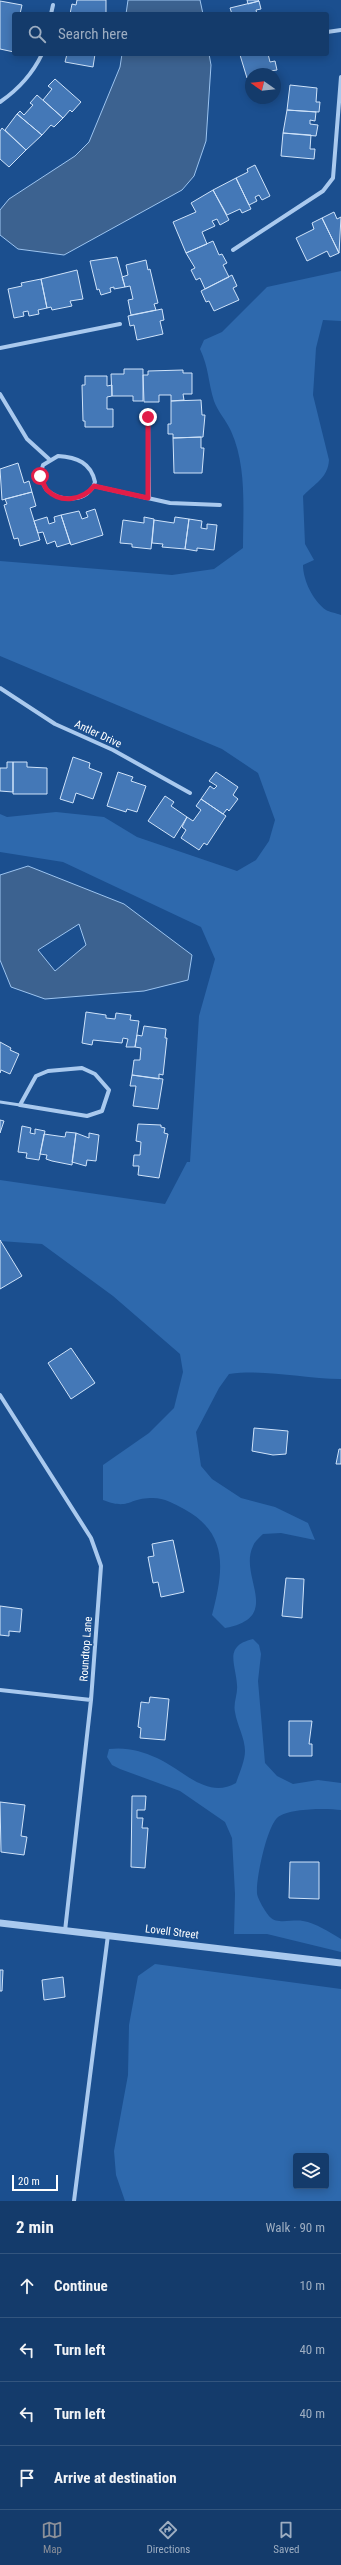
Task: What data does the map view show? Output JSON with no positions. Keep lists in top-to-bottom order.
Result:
{
  "streets": {
    "street": ["Antler Drive", "Roundtop Lane", "Lovell Street"]
  },
  "crossings": [
    ["Roundtop Lane", "Lovell Street"]
  ],
  "scale_bar": "20 m",
  "north": "left",
  "page": {
    "search": "Search here",
    "scale": "20 m",
    "heading": ["2 min", "Walk · 90 m"],
    "list": [
      ["Continue", "10 m"],
      ["Turn left", "40 m"],
      ["Turn left", "40 m"],
      "Arrive at destination"
    ],
    "nav": ["Map", "Directions", "Saved"]
  }
}
